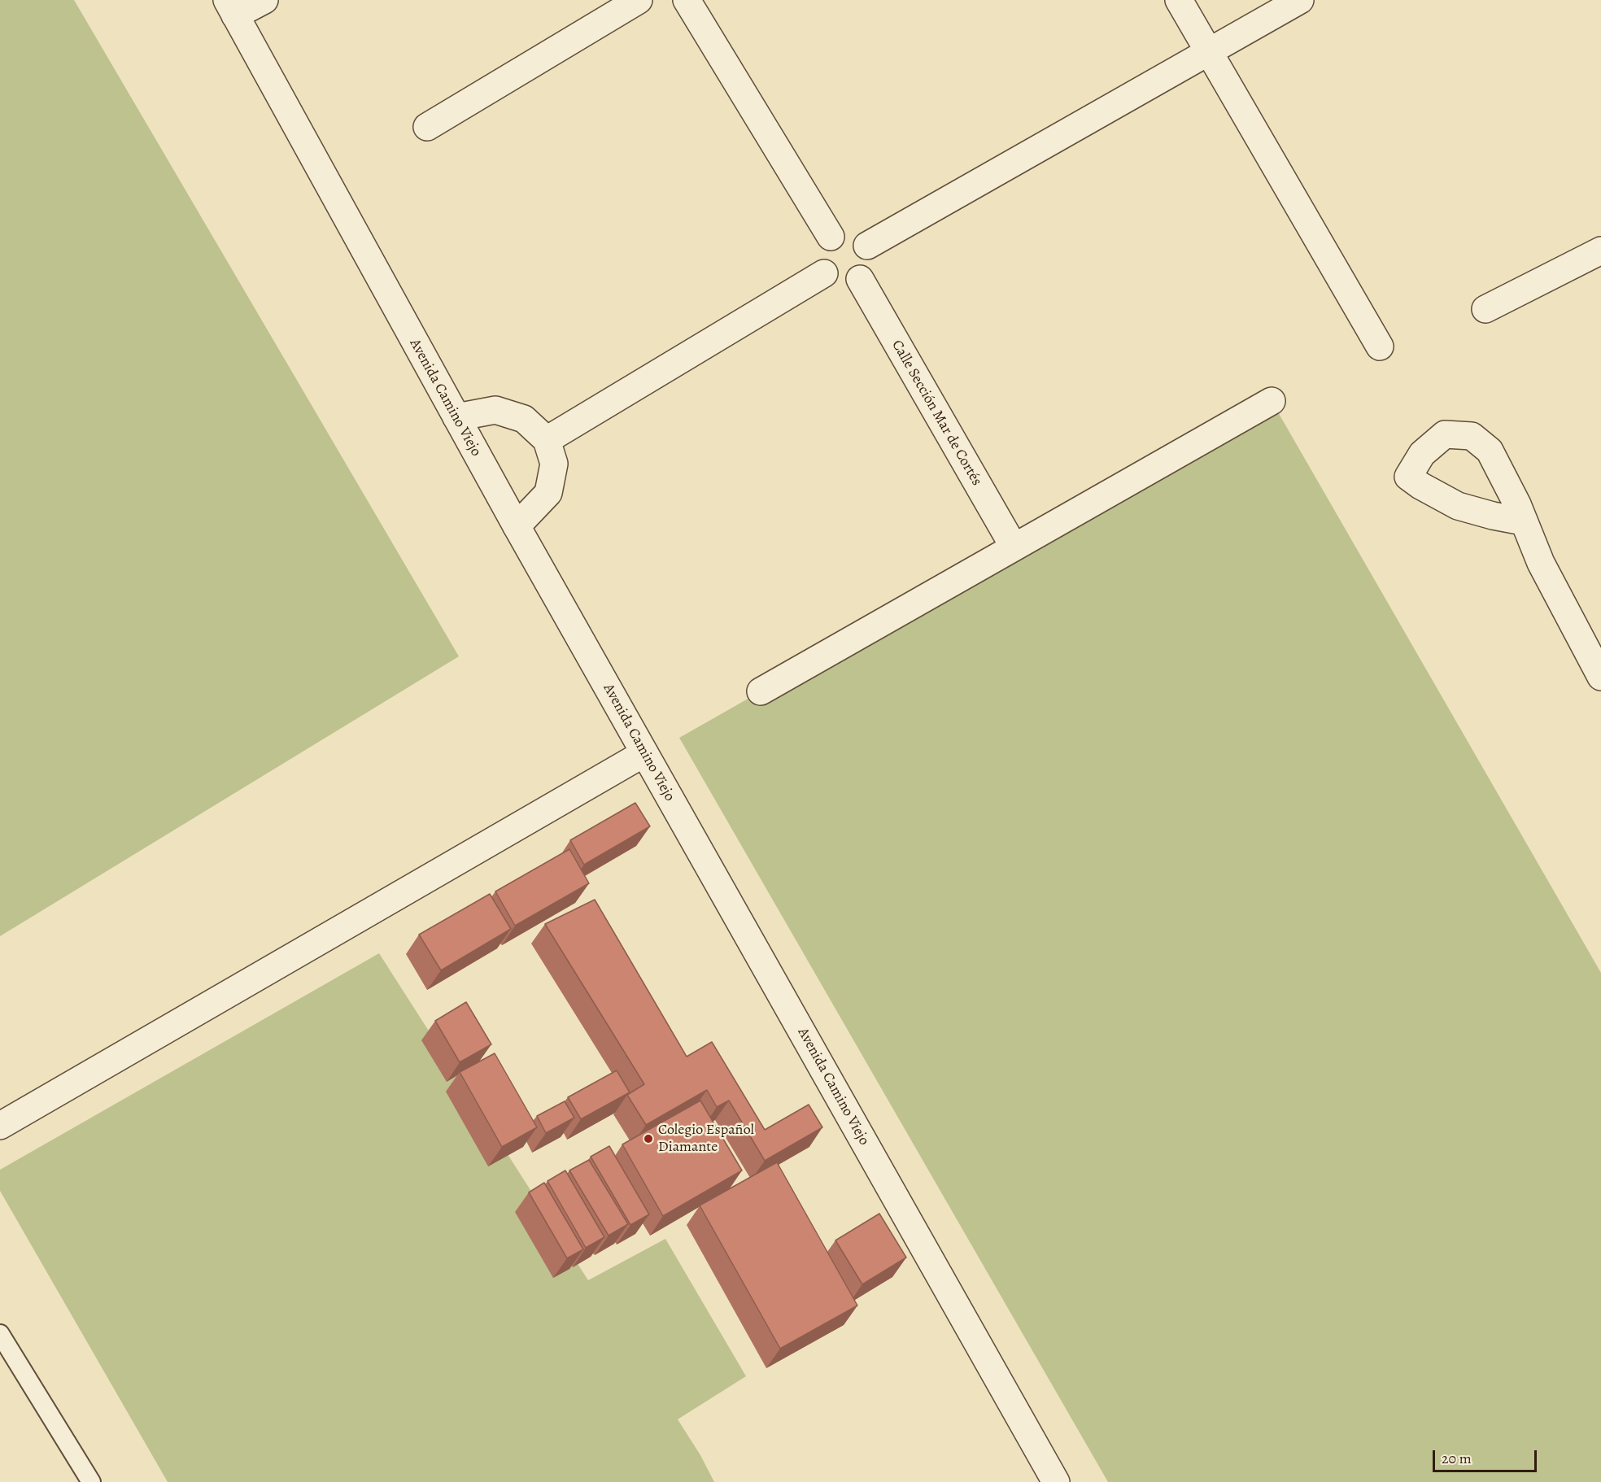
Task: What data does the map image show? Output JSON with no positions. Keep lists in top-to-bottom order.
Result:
{
  "streets": {
    "street": ["Avenida Camino Viejo", "Calle Sección Mar de Cortés"]
  },
  "places": ["Colegio Español Diamante"],
  "scale_bar": "20 m"
}
